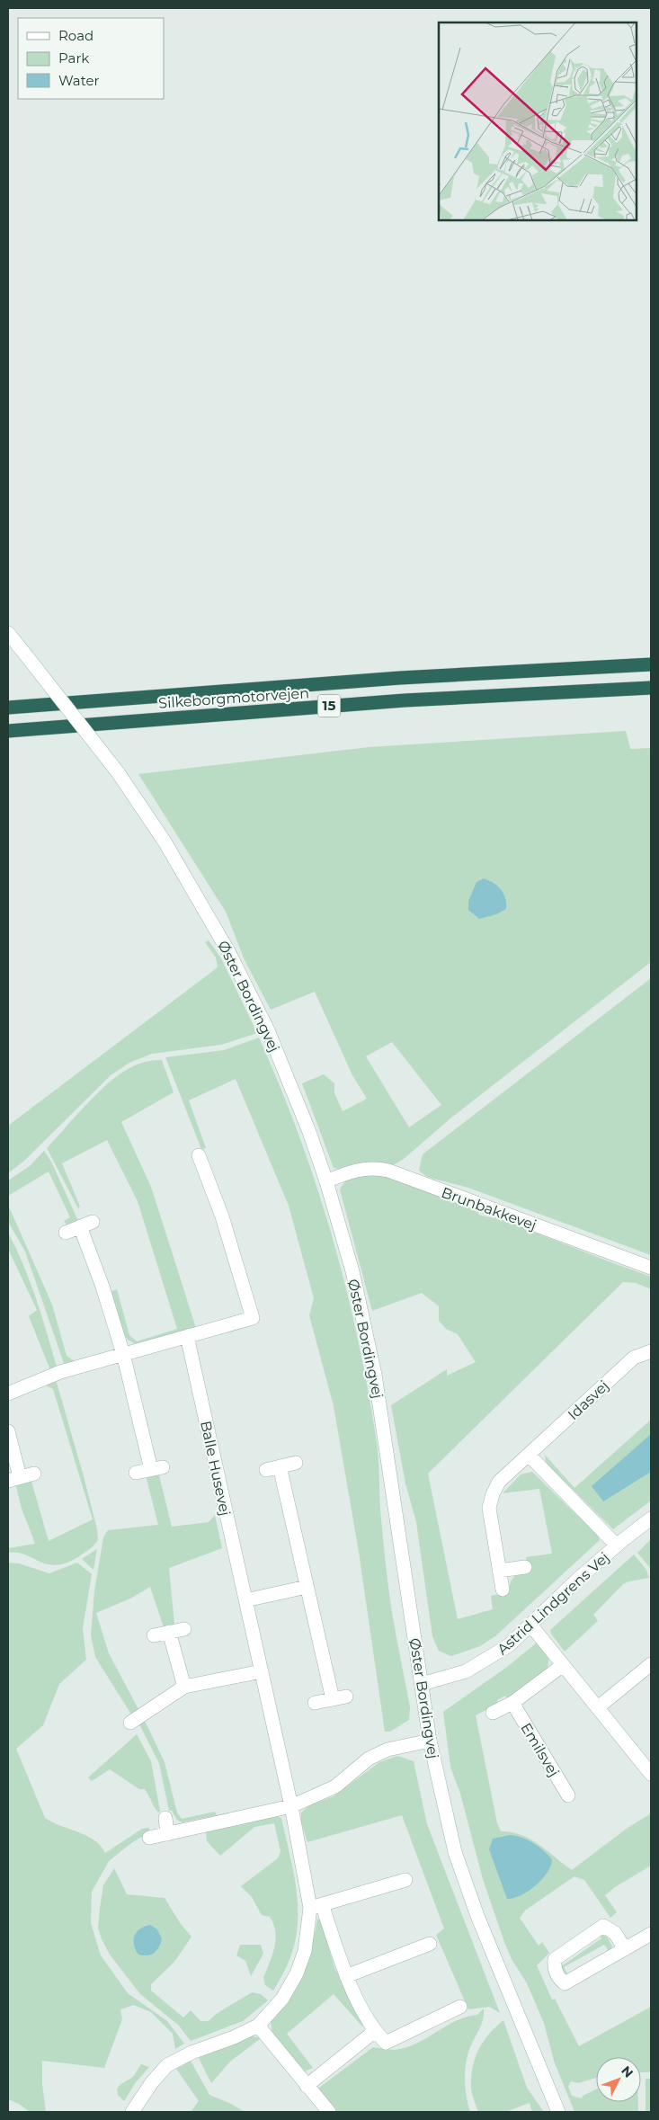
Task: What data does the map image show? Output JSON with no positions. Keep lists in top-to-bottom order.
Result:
{
  "streets": {
    "highway": ["Silkeborgmotorvejen", "15"],
    "street": [
      "Øster Bordingvej",
      "Brunbakkevej",
      "Idasvej",
      "Balle Husevej",
      "Astrid Lindgrens Vej",
      "Emilsvej"
    ]
  },
  "crossings": [
    ["Øster Bordingvej", "Brunbakkevej"],
    ["Øster Bordingvej", "Astrid Lindgrens Vej"]
  ],
  "legend": ["Road", "Park", "Water"],
  "north": "top right"
}
